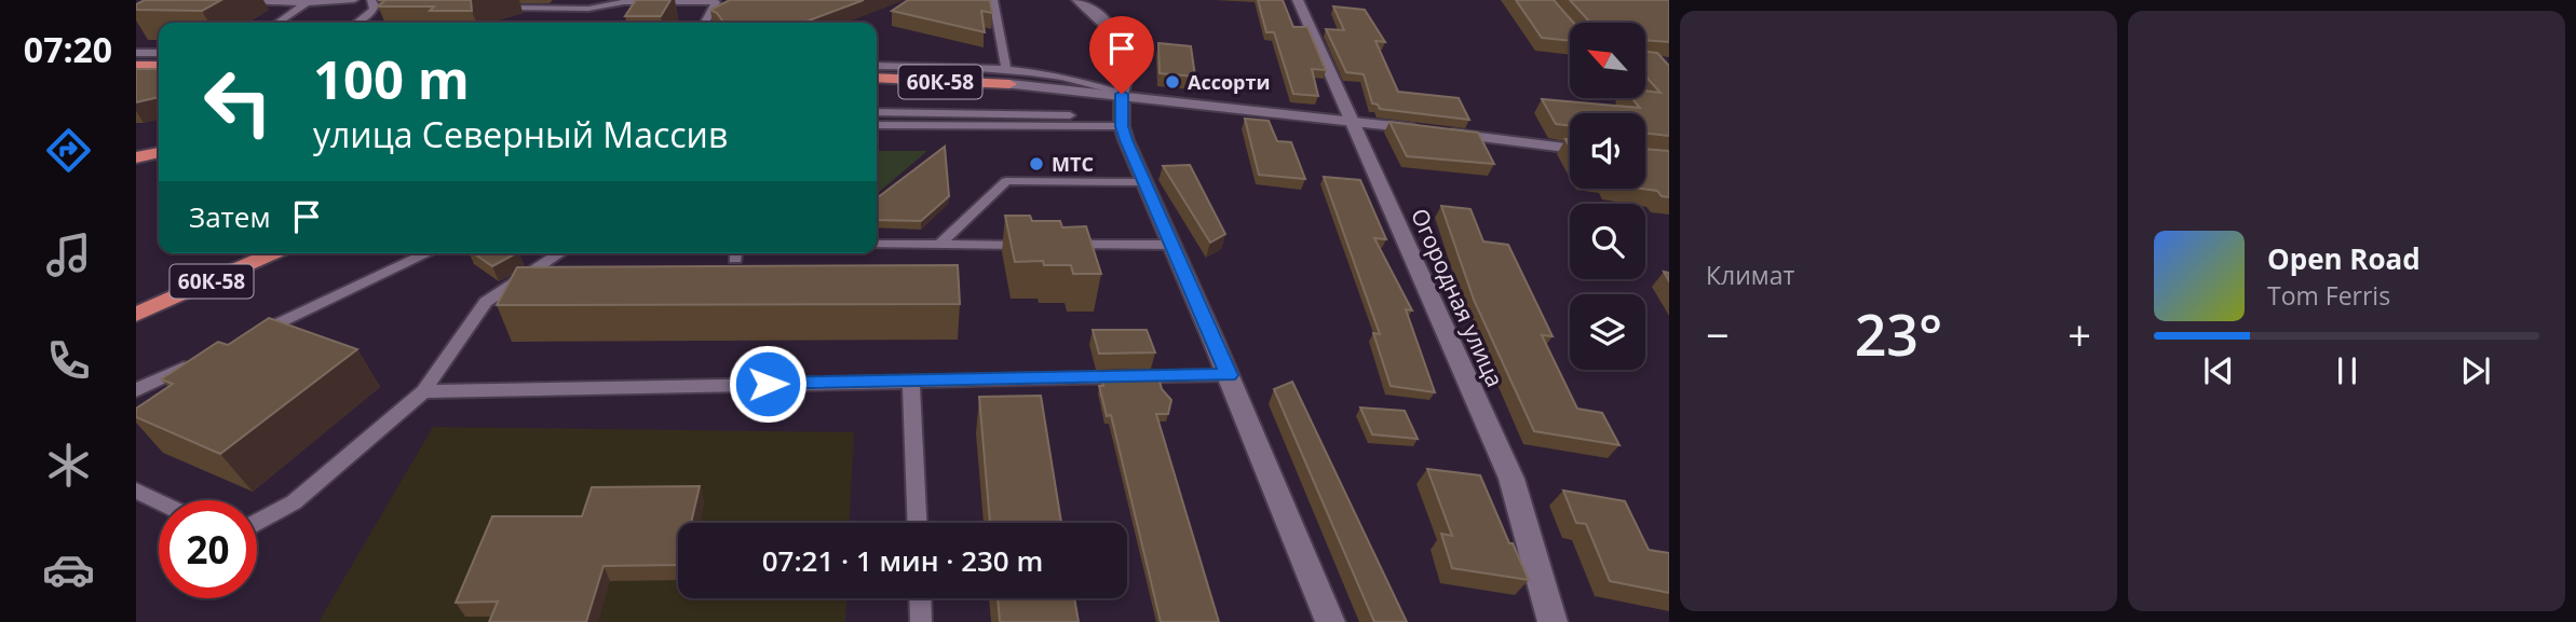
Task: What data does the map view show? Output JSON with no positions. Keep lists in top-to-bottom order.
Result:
{
  "streets": {
    "highway": ["60К-58"],
    "street": ["Огородная улица"]
  },
  "places": ["Ассорти", "МТС"],
  "north": "top left",
  "page": {
    "tabs": "07:20",
    "tile": "Климат",
    "turn": ["100 m", "улица Северный Массив"],
    "then": "Затем",
    "song": ["Open Road", "Tom Ferris"],
    "heat": ["−", "23°", "+"],
    "limit": "20",
    "trip": "07:21 · 1 мин · 230 m"
  }
}
